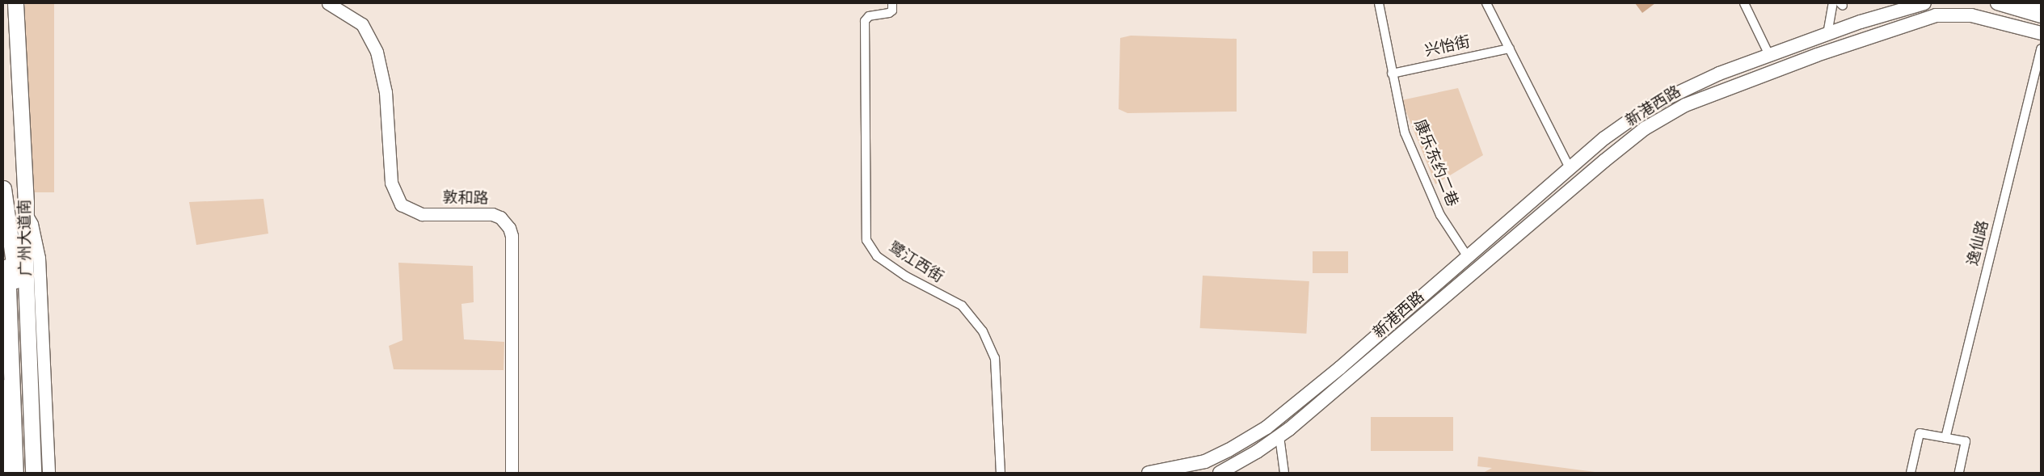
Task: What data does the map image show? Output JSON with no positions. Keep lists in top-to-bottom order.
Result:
{
  "streets": {
    "highway": ["广州大道南"],
    "main road": ["新港西路"],
    "street": [
      "兴怡街",
      "康乐东约二巷",
      "敦和路",
      "逸仙路",
      "鹭江西街"
    ]
  },
  "crossings": [
    ["兴怡街", "康乐东约二巷"],
    ["新港西路", "康乐东约二巷"]
  ]
}
